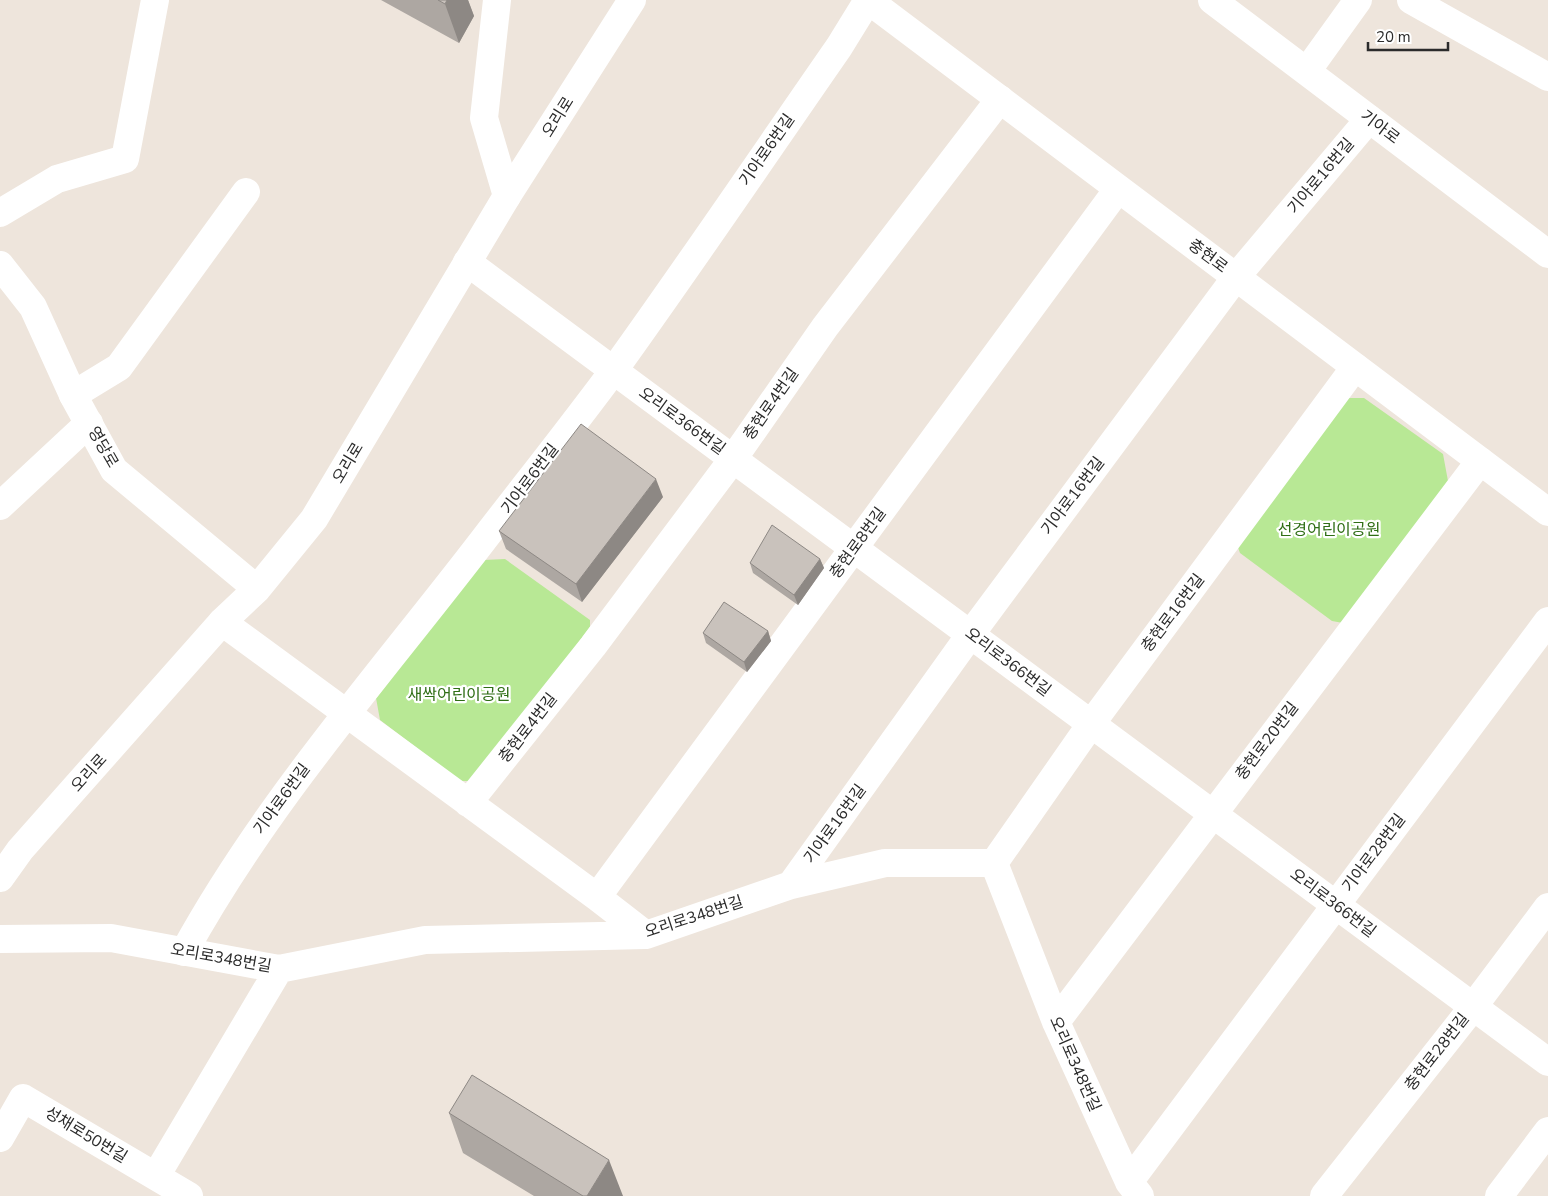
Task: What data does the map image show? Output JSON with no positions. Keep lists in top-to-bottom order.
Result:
{
  "streets": {
    "street": [
      "오리로",
      "기아로",
      "기아로6번길",
      "기아로16번길",
      "충현로",
      "충현로4번길",
      "오리로366번길",
      "영당로",
      "충현로8번길",
      "충현로16번길",
      "충현로20번길",
      "기아로28번길",
      "오리로348번길",
      "충현로28번길",
      "성채로50번길"
    ]
  },
  "crossings": [
    ["오리로", "오리로366번길"],
    ["오리로", "영당로"],
    ["기아로", "기아로16번길"],
    ["기아로6번길", "충현로"],
    ["기아로6번길", "오리로366번길"],
    ["기아로6번길", "오리로348번길"],
    ["기아로16번길", "충현로"],
    ["기아로16번길", "오리로366번길"],
    ["기아로16번길", "오리로348번길"],
    ["충현로", "충현로4번길"],
    ["충현로", "충현로8번길"],
    ["충현로", "충현로16번길"],
    ["충현로", "충현로20번길"],
    ["충현로4번길", "오리로366번길"],
    ["오리로366번길", "충현로8번길"],
    ["오리로366번길", "충현로16번길"],
    ["오리로366번길", "충현로20번길"],
    ["오리로366번길", "기아로28번길"],
    ["오리로366번길", "충현로28번길"],
    ["충현로16번길", "오리로348번길"],
    ["충현로20번길", "오리로348번길"],
    ["기아로28번길", "오리로348번길"]
  ],
  "parks": ["선경어린이공원", "새싹어린이공원"],
  "scale_bar": "20 m"
}
